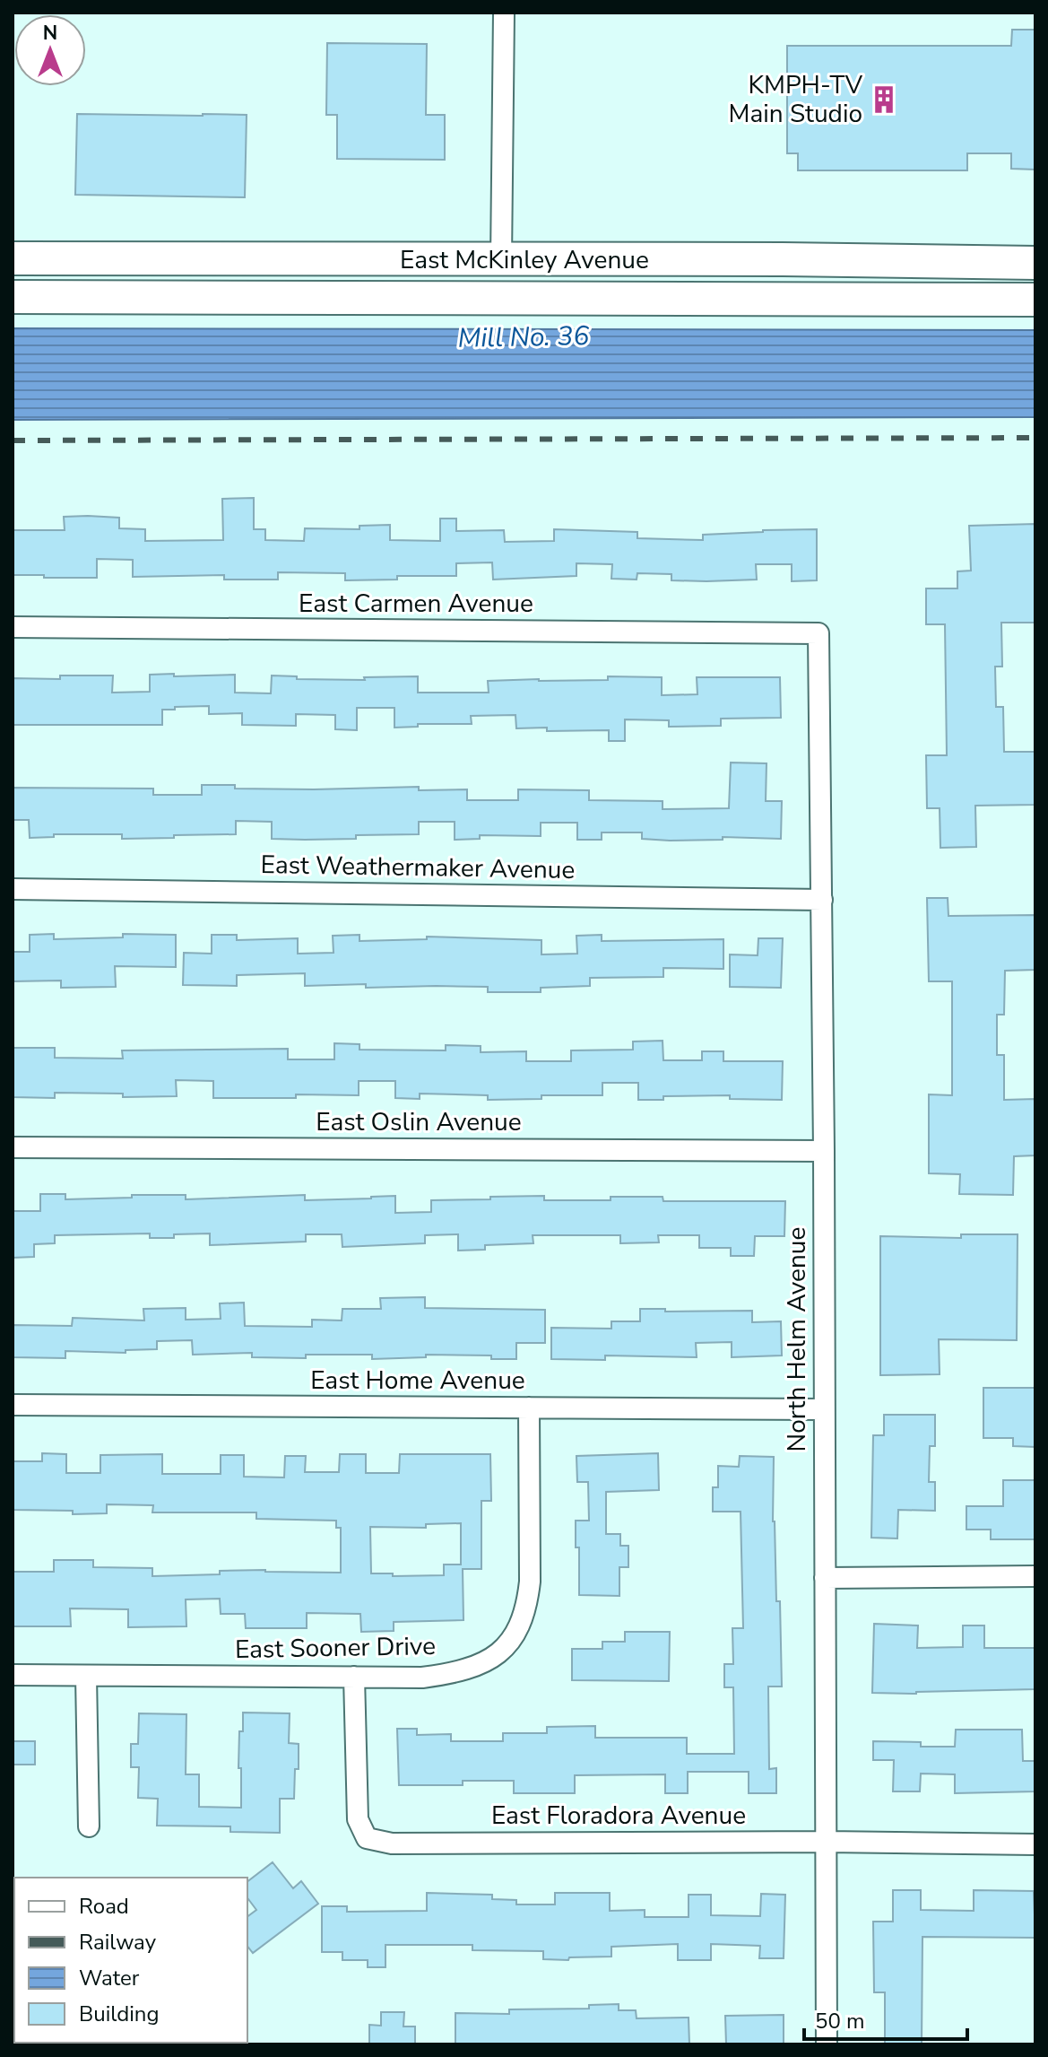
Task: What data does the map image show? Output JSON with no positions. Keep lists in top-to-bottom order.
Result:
{
  "streets": {
    "main road": ["East McKinley Avenue"],
    "street": [
      "East Carmen Avenue",
      "East Weathermaker Avenue",
      "East Oslin Avenue",
      "North Helm Avenue",
      "East Home Avenue",
      "East Sooner Drive",
      "East Floradora Avenue"
    ]
  },
  "crossings": [
    ["East Carmen Avenue", "North Helm Avenue"],
    ["East Weathermaker Avenue", "North Helm Avenue"],
    ["East Oslin Avenue", "North Helm Avenue"],
    ["North Helm Avenue", "East Home Avenue"],
    ["North Helm Avenue", "East Floradora Avenue"],
    ["East Home Avenue", "East Sooner Drive"],
    ["East Sooner Drive", "East Floradora Avenue"]
  ],
  "water": ["Mill No. 36"],
  "places": {
    "building": ["KMPH-TV Main Studio"]
  },
  "legend": [
    "Road",
    "Railway",
    "Water",
    "Building"
  ],
  "scale_bar": "50 m",
  "north": "top"
}
